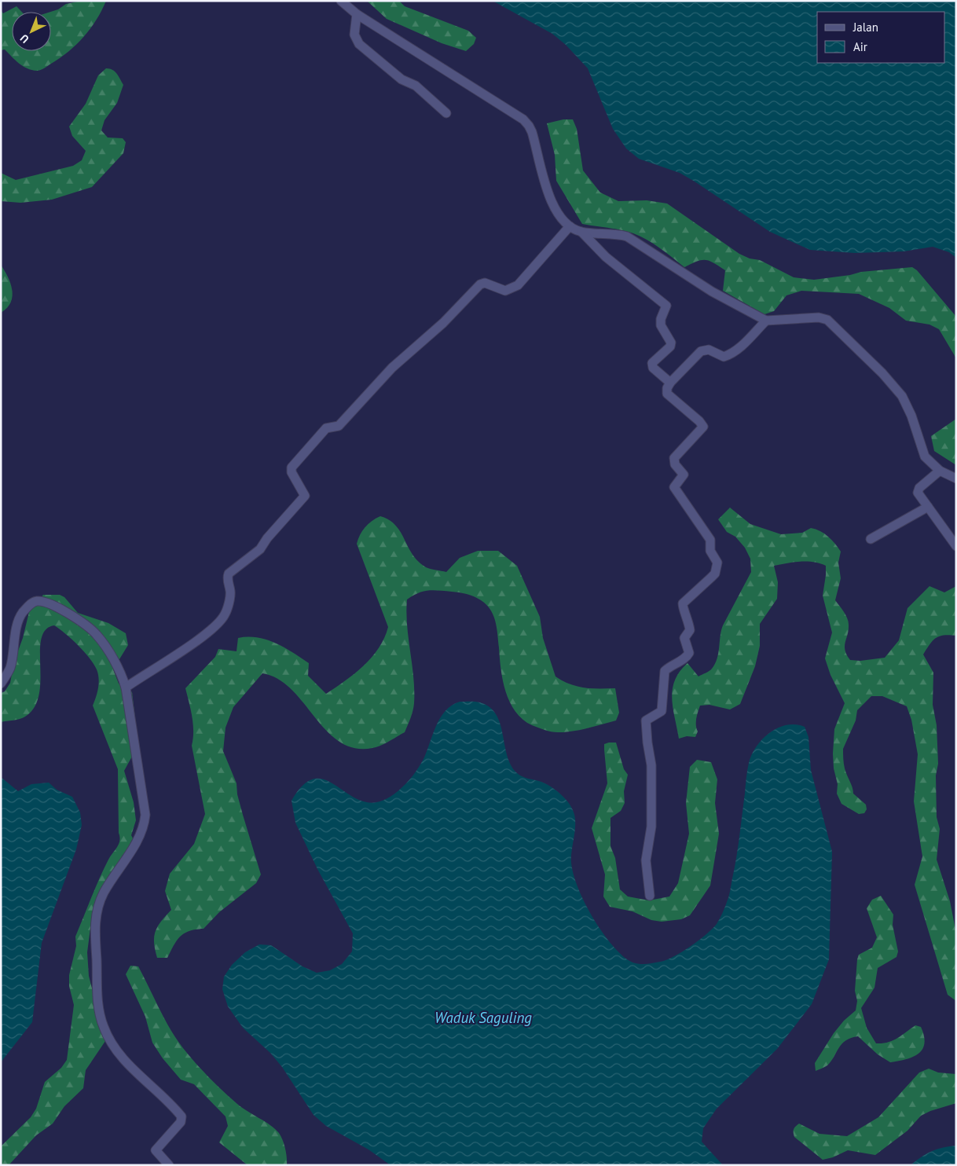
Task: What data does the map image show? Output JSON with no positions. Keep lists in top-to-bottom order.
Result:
{
  "water": ["Waduk Saguling"],
  "legend": ["Jalan", "Air"],
  "north": "bottom left"
}
